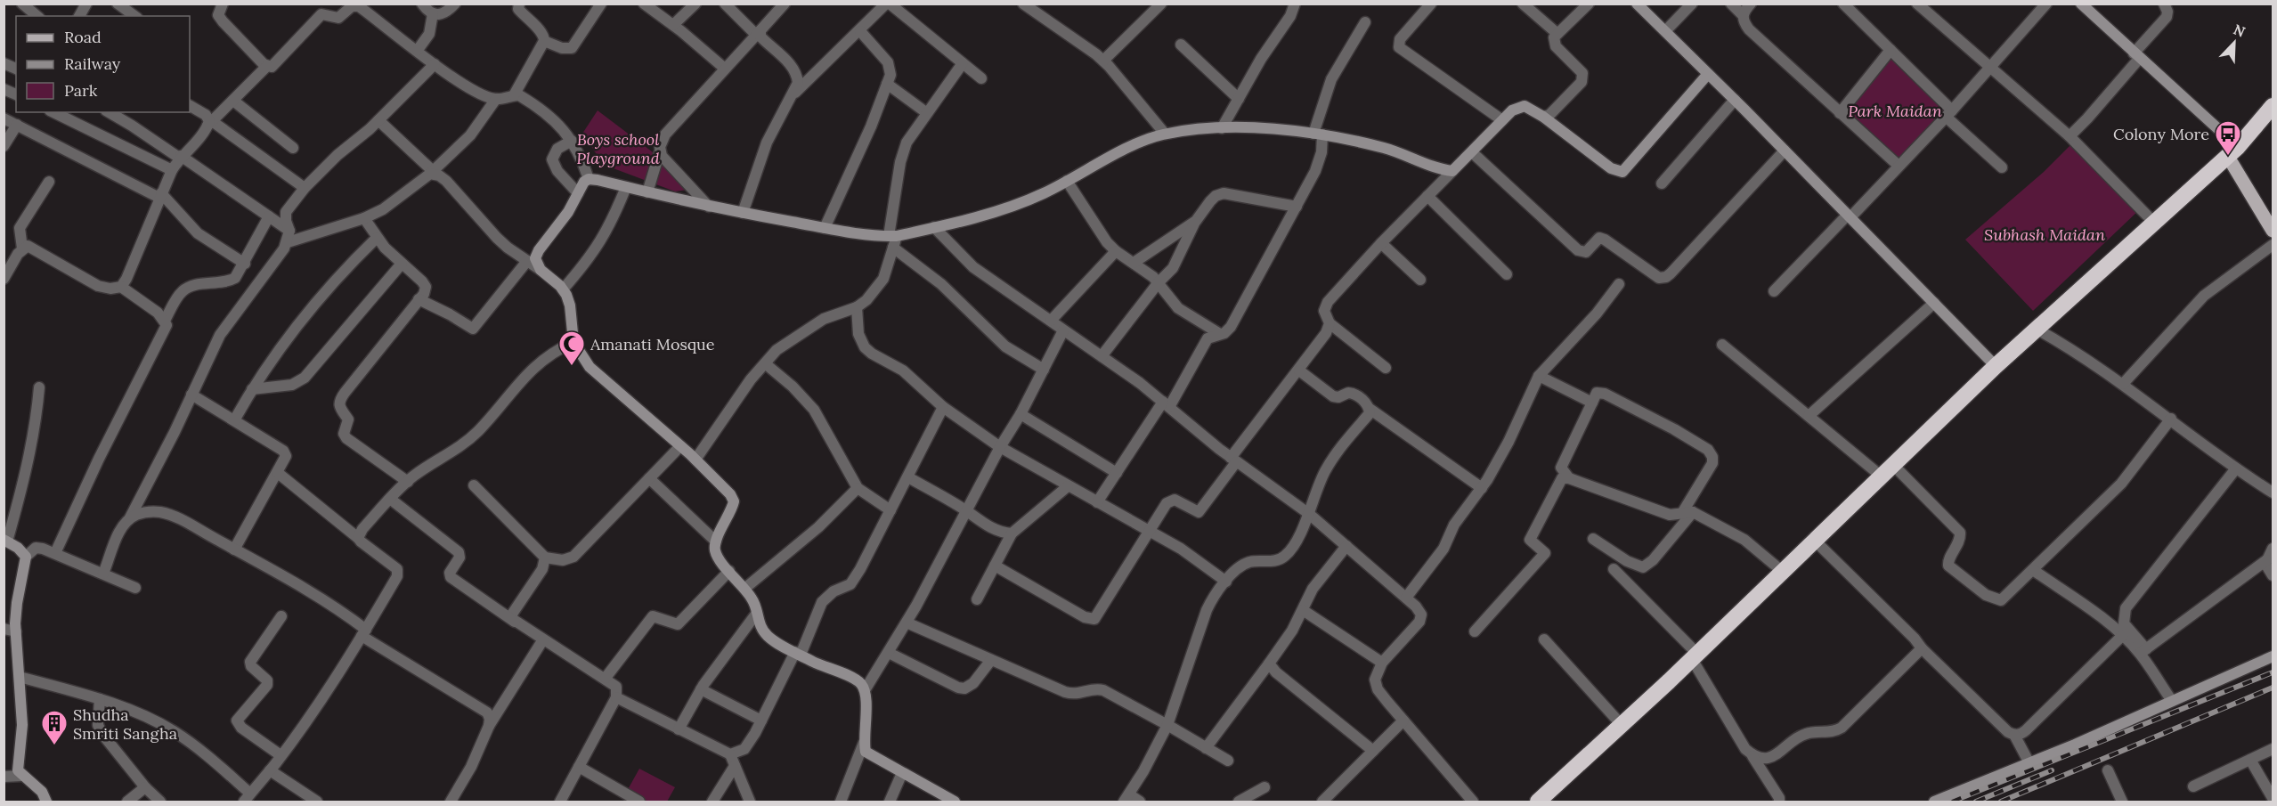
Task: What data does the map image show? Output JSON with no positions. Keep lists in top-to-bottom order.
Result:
{
  "parks": ["Park Maidan", "Boys school Playground", "Subhash Maidan"],
  "places": {
    "bus stop": ["Colony More"],
    "mosque": ["Amanati Mosque"],
    "building": ["Shudha Smriti Sangha"]
  },
  "legend": ["Road", "Railway", "Park"],
  "north": "top right"
}
